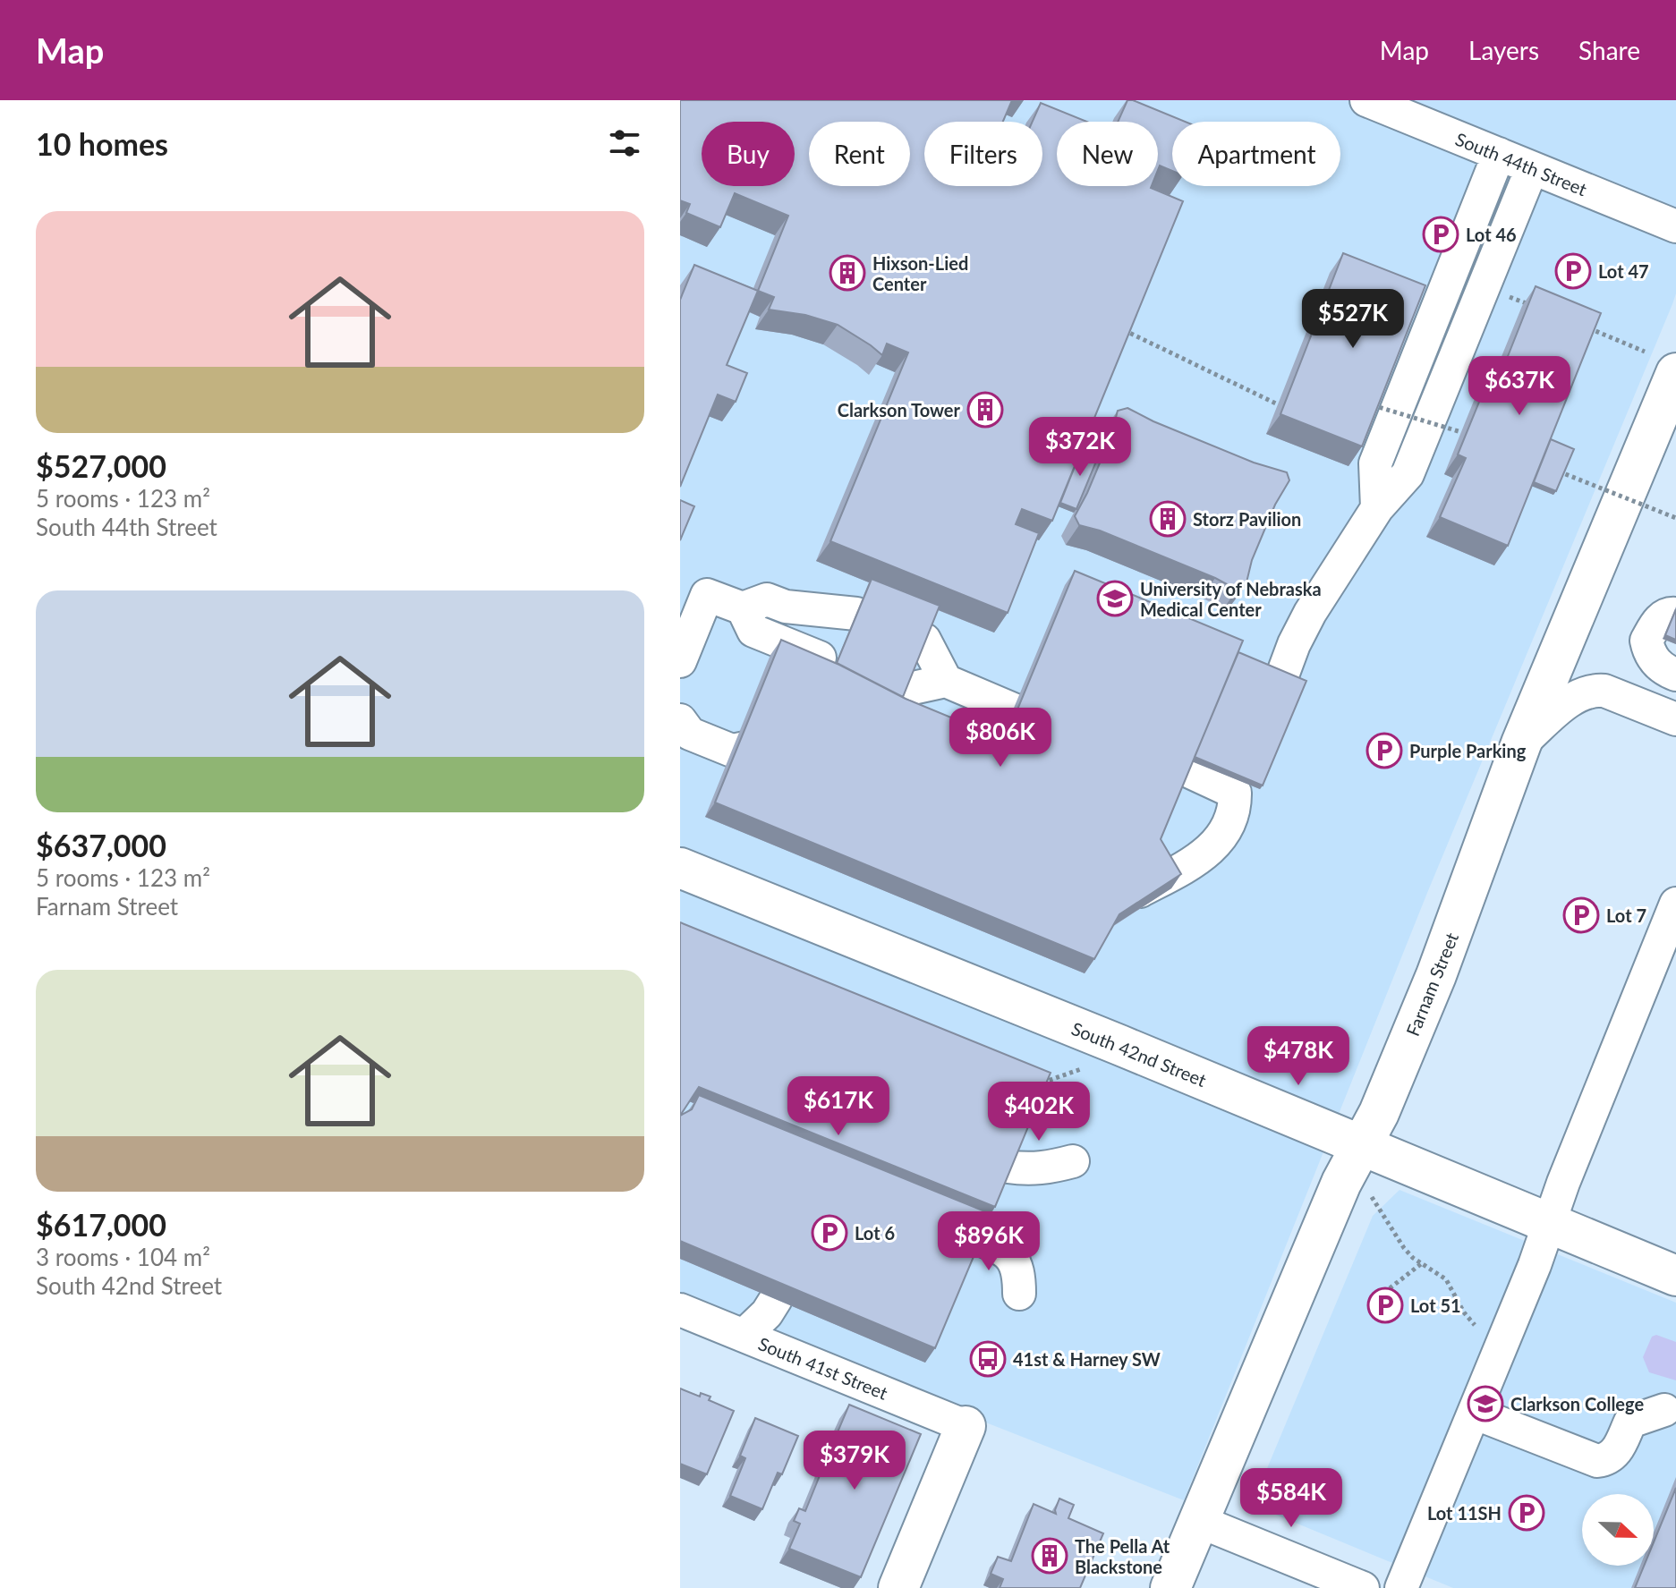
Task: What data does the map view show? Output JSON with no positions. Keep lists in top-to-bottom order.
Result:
{
  "streets": {
    "main road": ["Farnam Street", "South 42nd Street"],
    "street": ["South 44th Street", "South 41st Street"]
  },
  "crossings": [
    ["Farnam Street", "South 42nd Street"]
  ],
  "places": {
    "parking": [
      "Lot 46",
      "Lot 47",
      "Purple Parking",
      "Lot 7",
      "Lot 6",
      "Lot 51",
      "Lot 11SH"
    ],
    "building": [
      "Hixson-Lied Center",
      "Clarkson Tower",
      "Storz Pavilion",
      "The Pella At Blackstone"
    ],
    "school or university": ["University of Nebraska Medical Center", "Clarkson College"],
    "bus stop": ["41st & Harney SW"]
  },
  "north": "right",
  "page": {
    "header": "Map",
    "nav": ["Map", "Layers", "Share"],
    "heading": "10 homes",
    "chip": [
      "Buy",
      "Rent",
      "Filters",
      "New",
      "Apartment"
    ],
    "list": [
      {
        "name": "$527,000",
        "note": "5 rooms · 123 m² · South 44th Street"
      },
      {
        "name": "$637,000",
        "note": "5 rooms · 123 m² · Farnam Street"
      },
      {
        "name": "$617,000",
        "note": "3 rooms · 104 m² · South 42nd Street"
      }
    ],
    "price": [
      "$527K",
      "$637K",
      "$372K",
      "$806K",
      "$478K",
      "$617K",
      "$402K",
      "$896K",
      "$379K",
      "$584K"
    ]
  }
}
